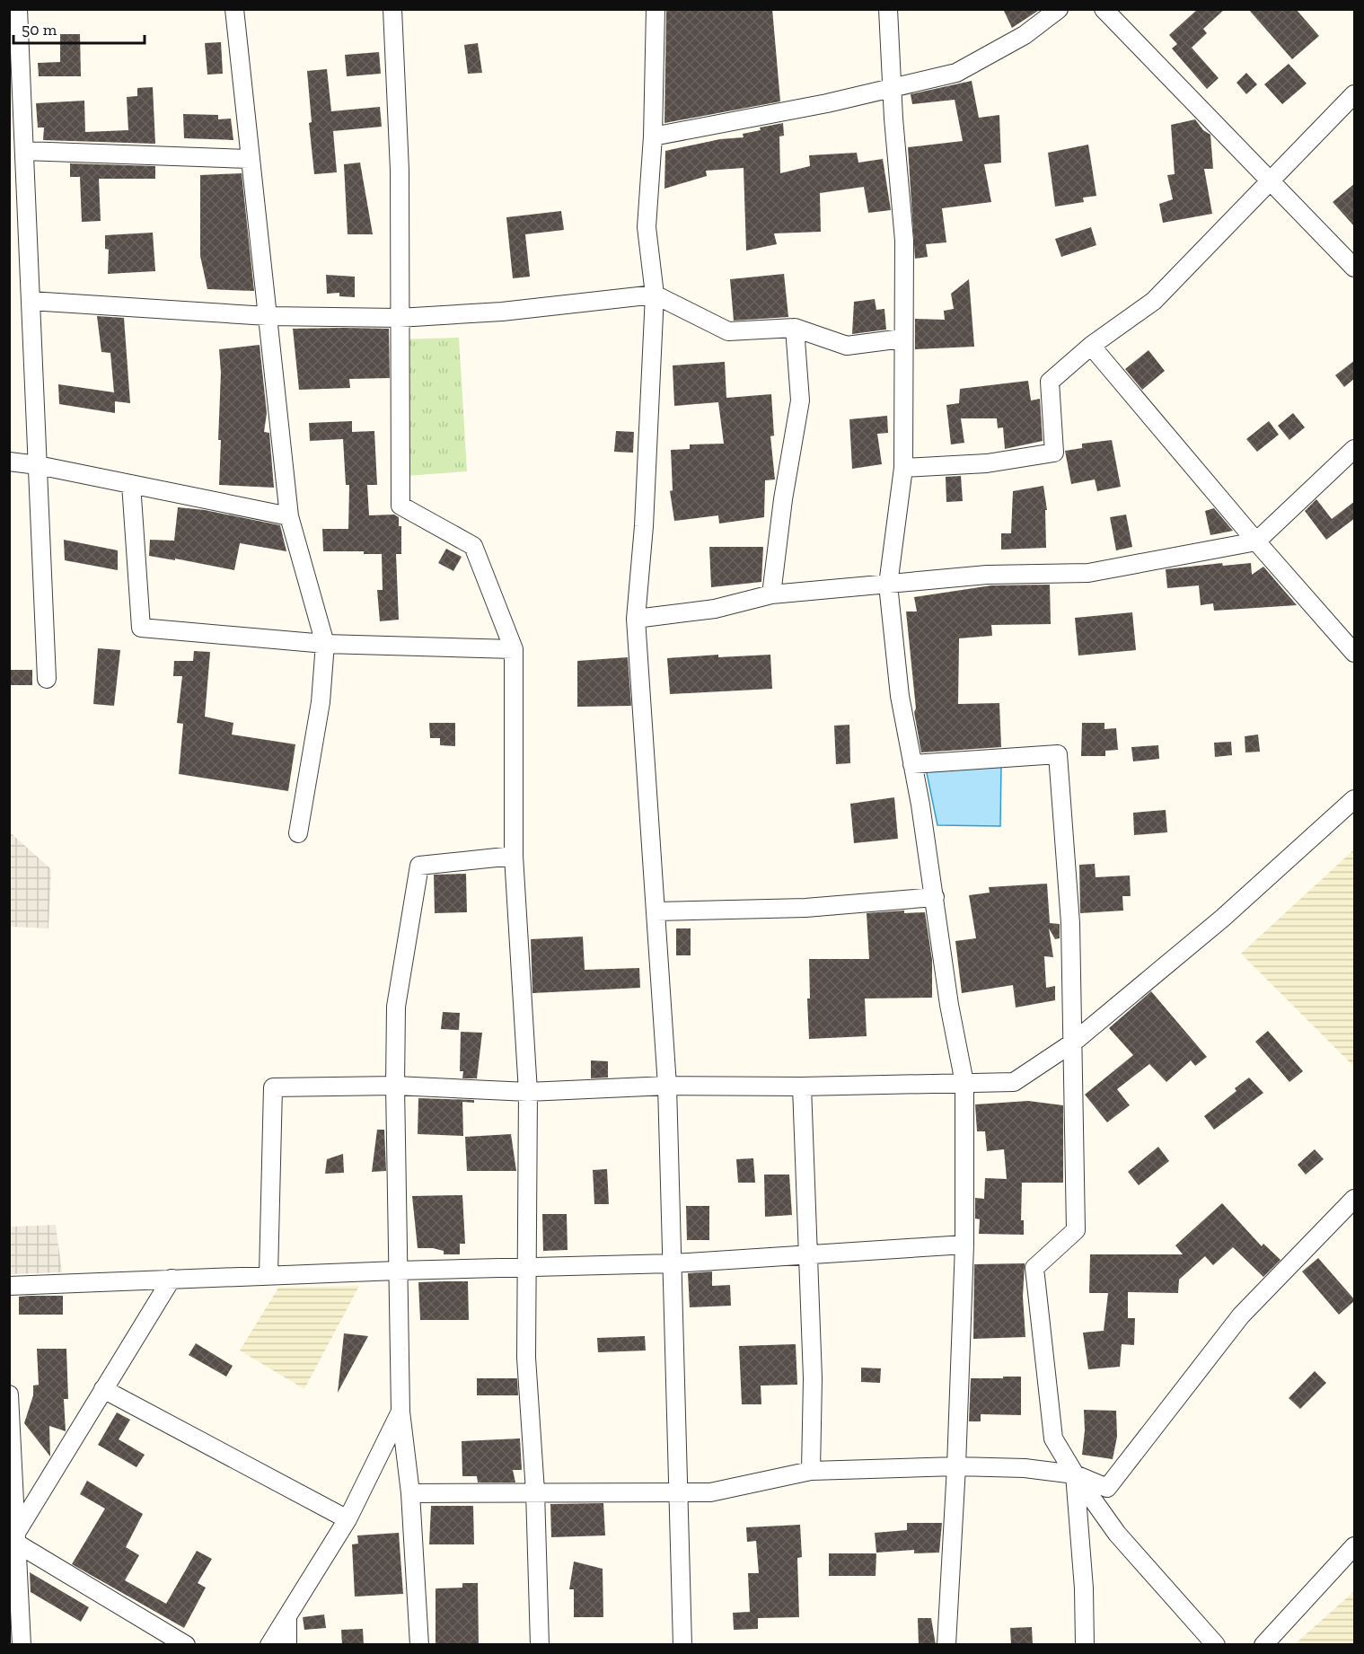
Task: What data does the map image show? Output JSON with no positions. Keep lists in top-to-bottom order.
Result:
{
  "scale_bar": "50 m"
}
